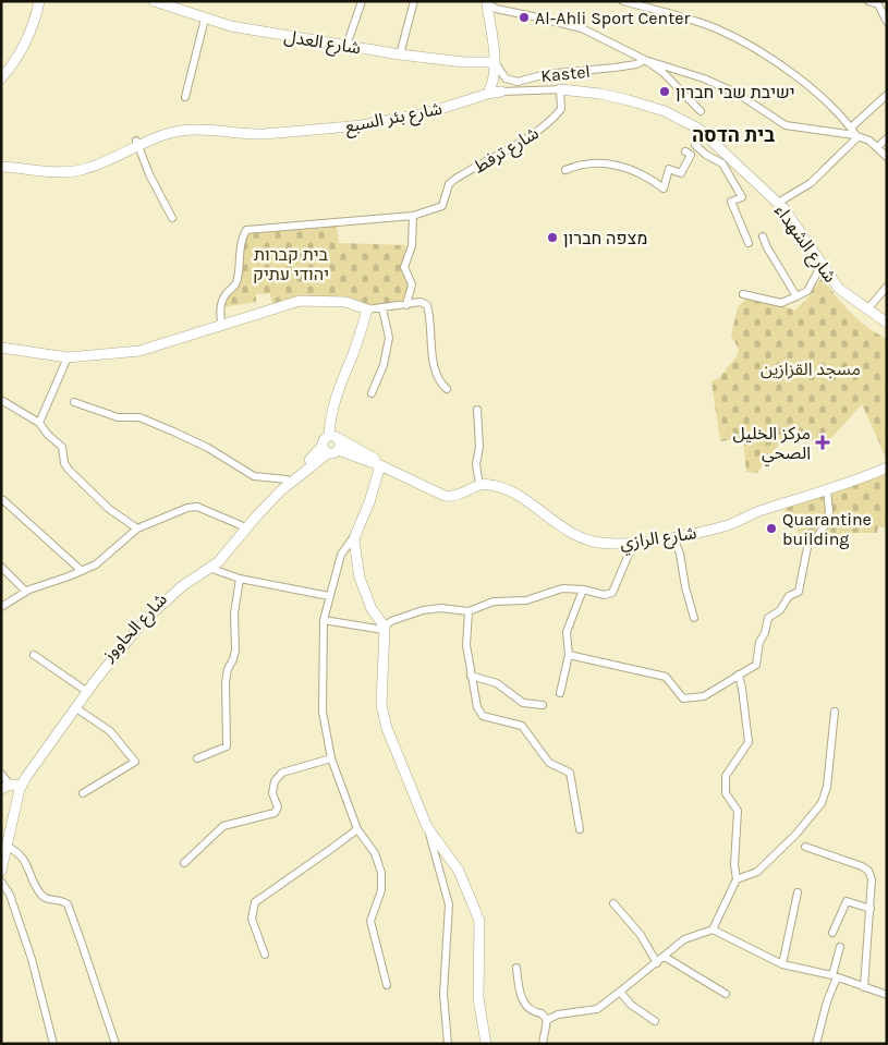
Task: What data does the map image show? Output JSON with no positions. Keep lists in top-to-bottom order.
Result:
{
  "streets": {
    "main road": [
      "شارع العدل",
      "شارع بئر السبع",
      "شارع الشهداء",
      "شارع الرازي",
      "شارع الحاووز"
    ],
    "street": ["Kastel", "شارع ترفط"]
  },
  "crossings": [
    ["شارع العدل", "Kastel"],
    ["شارع بئر السبع", "شارع الشهداء"],
    ["شارع ترفط", "شارع الشهداء"]
  ],
  "districts": ["בית הדסה"],
  "parks": ["בית קברות יהודי עתיק", "مسجد القزازين"],
  "places": {
    "other": [
      "Al-Ahli Sport Center",
      "ישיבת שבי חברון",
      "מצפה חברון",
      "Quarantine building"
    ],
    "health": ["مركز الخليل الصحي"]
  }
}
